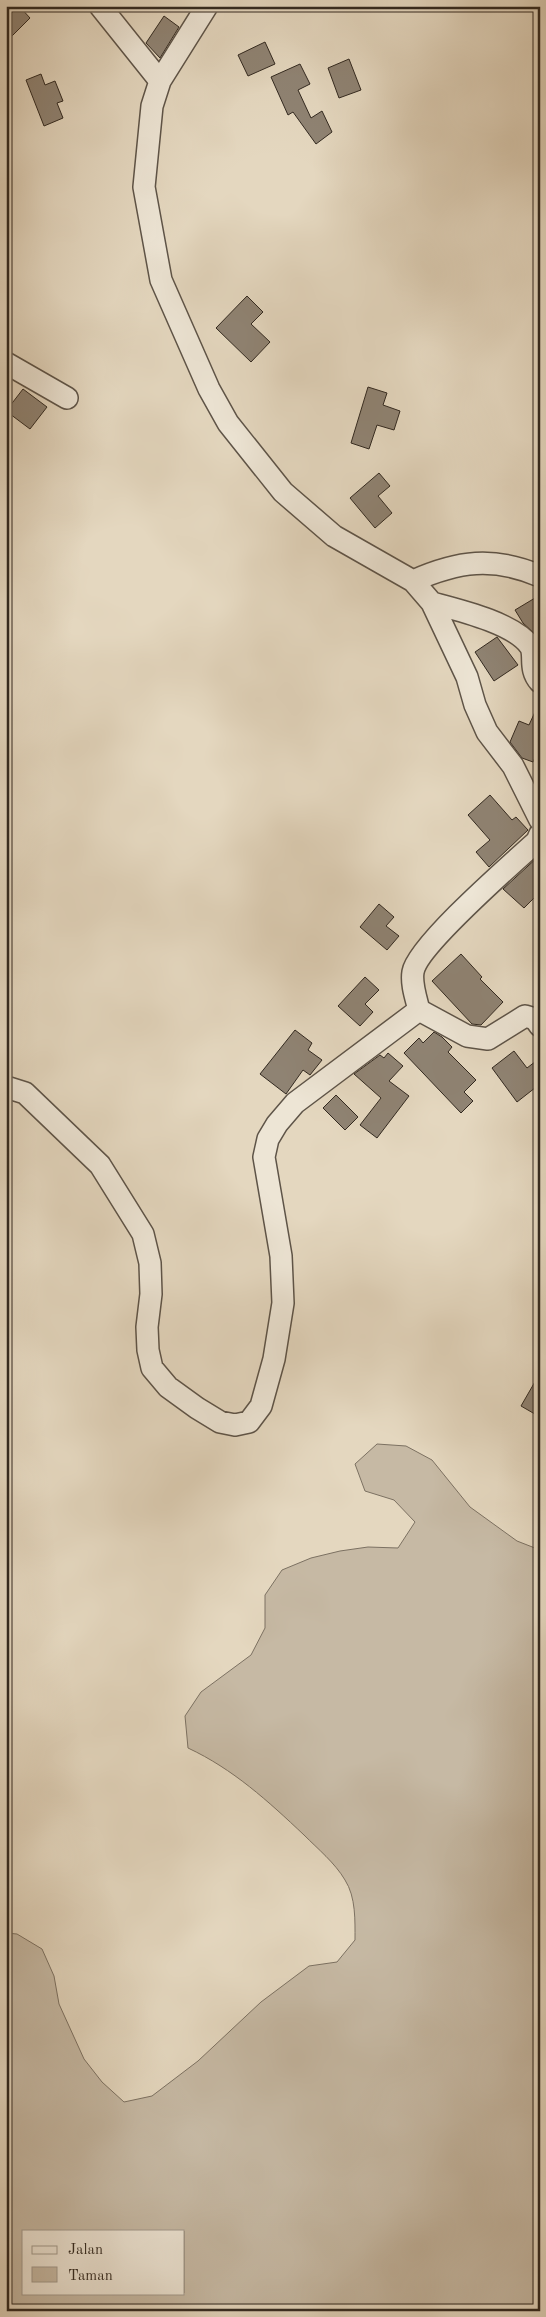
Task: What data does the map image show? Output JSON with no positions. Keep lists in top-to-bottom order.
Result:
{
  "legend": ["Jalan", "Taman"]
}
